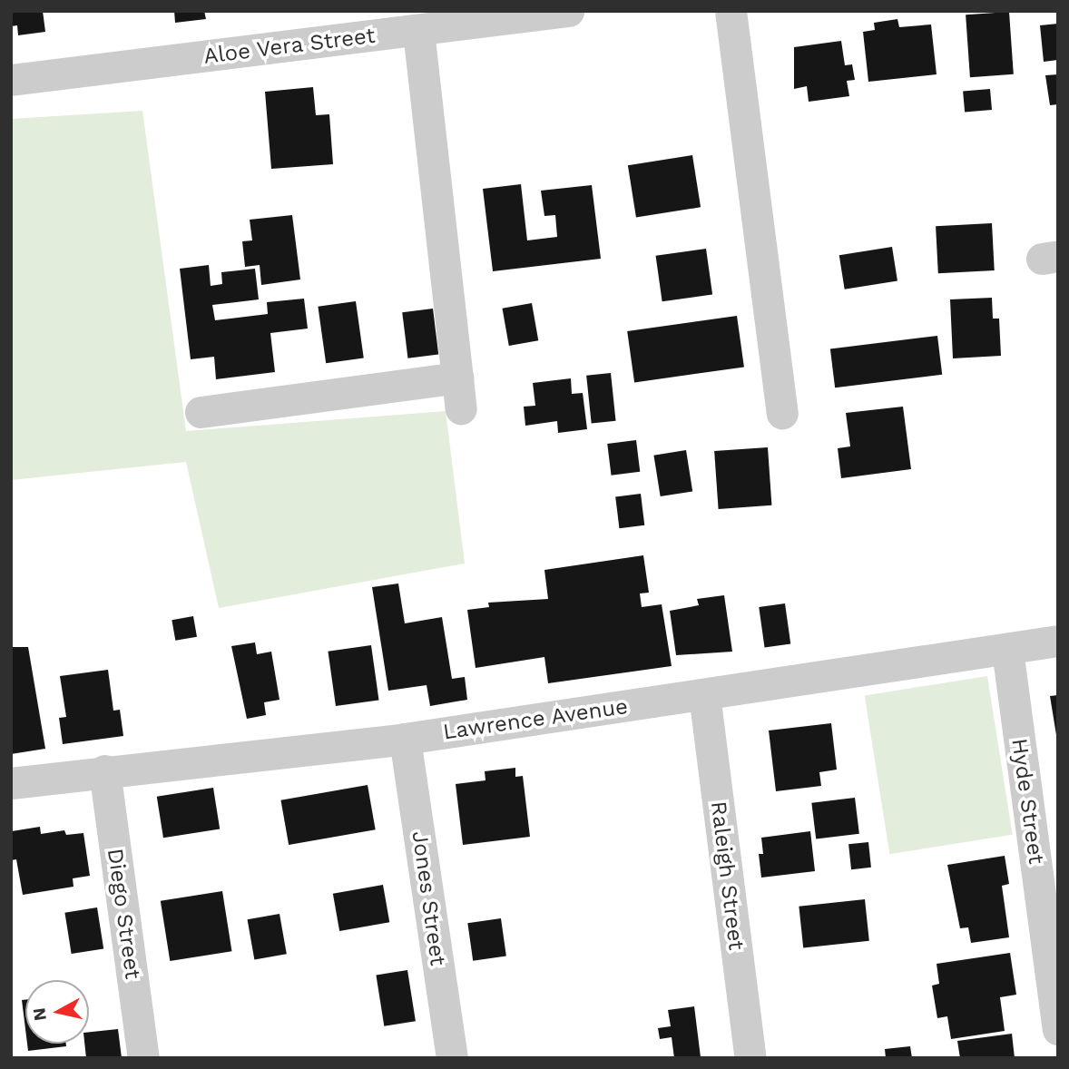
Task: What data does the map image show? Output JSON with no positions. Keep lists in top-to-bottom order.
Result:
{
  "streets": {
    "street": [
      "Aloe Vera Street",
      "Lawrence Avenue",
      "Hyde Street",
      "Raleigh Street",
      "Jones Street",
      "Diego Street"
    ]
  },
  "crossings": [
    ["Lawrence Avenue", "Hyde Street"],
    ["Lawrence Avenue", "Raleigh Street"],
    ["Lawrence Avenue", "Jones Street"],
    ["Lawrence Avenue", "Diego Street"]
  ],
  "north": "left"
}
